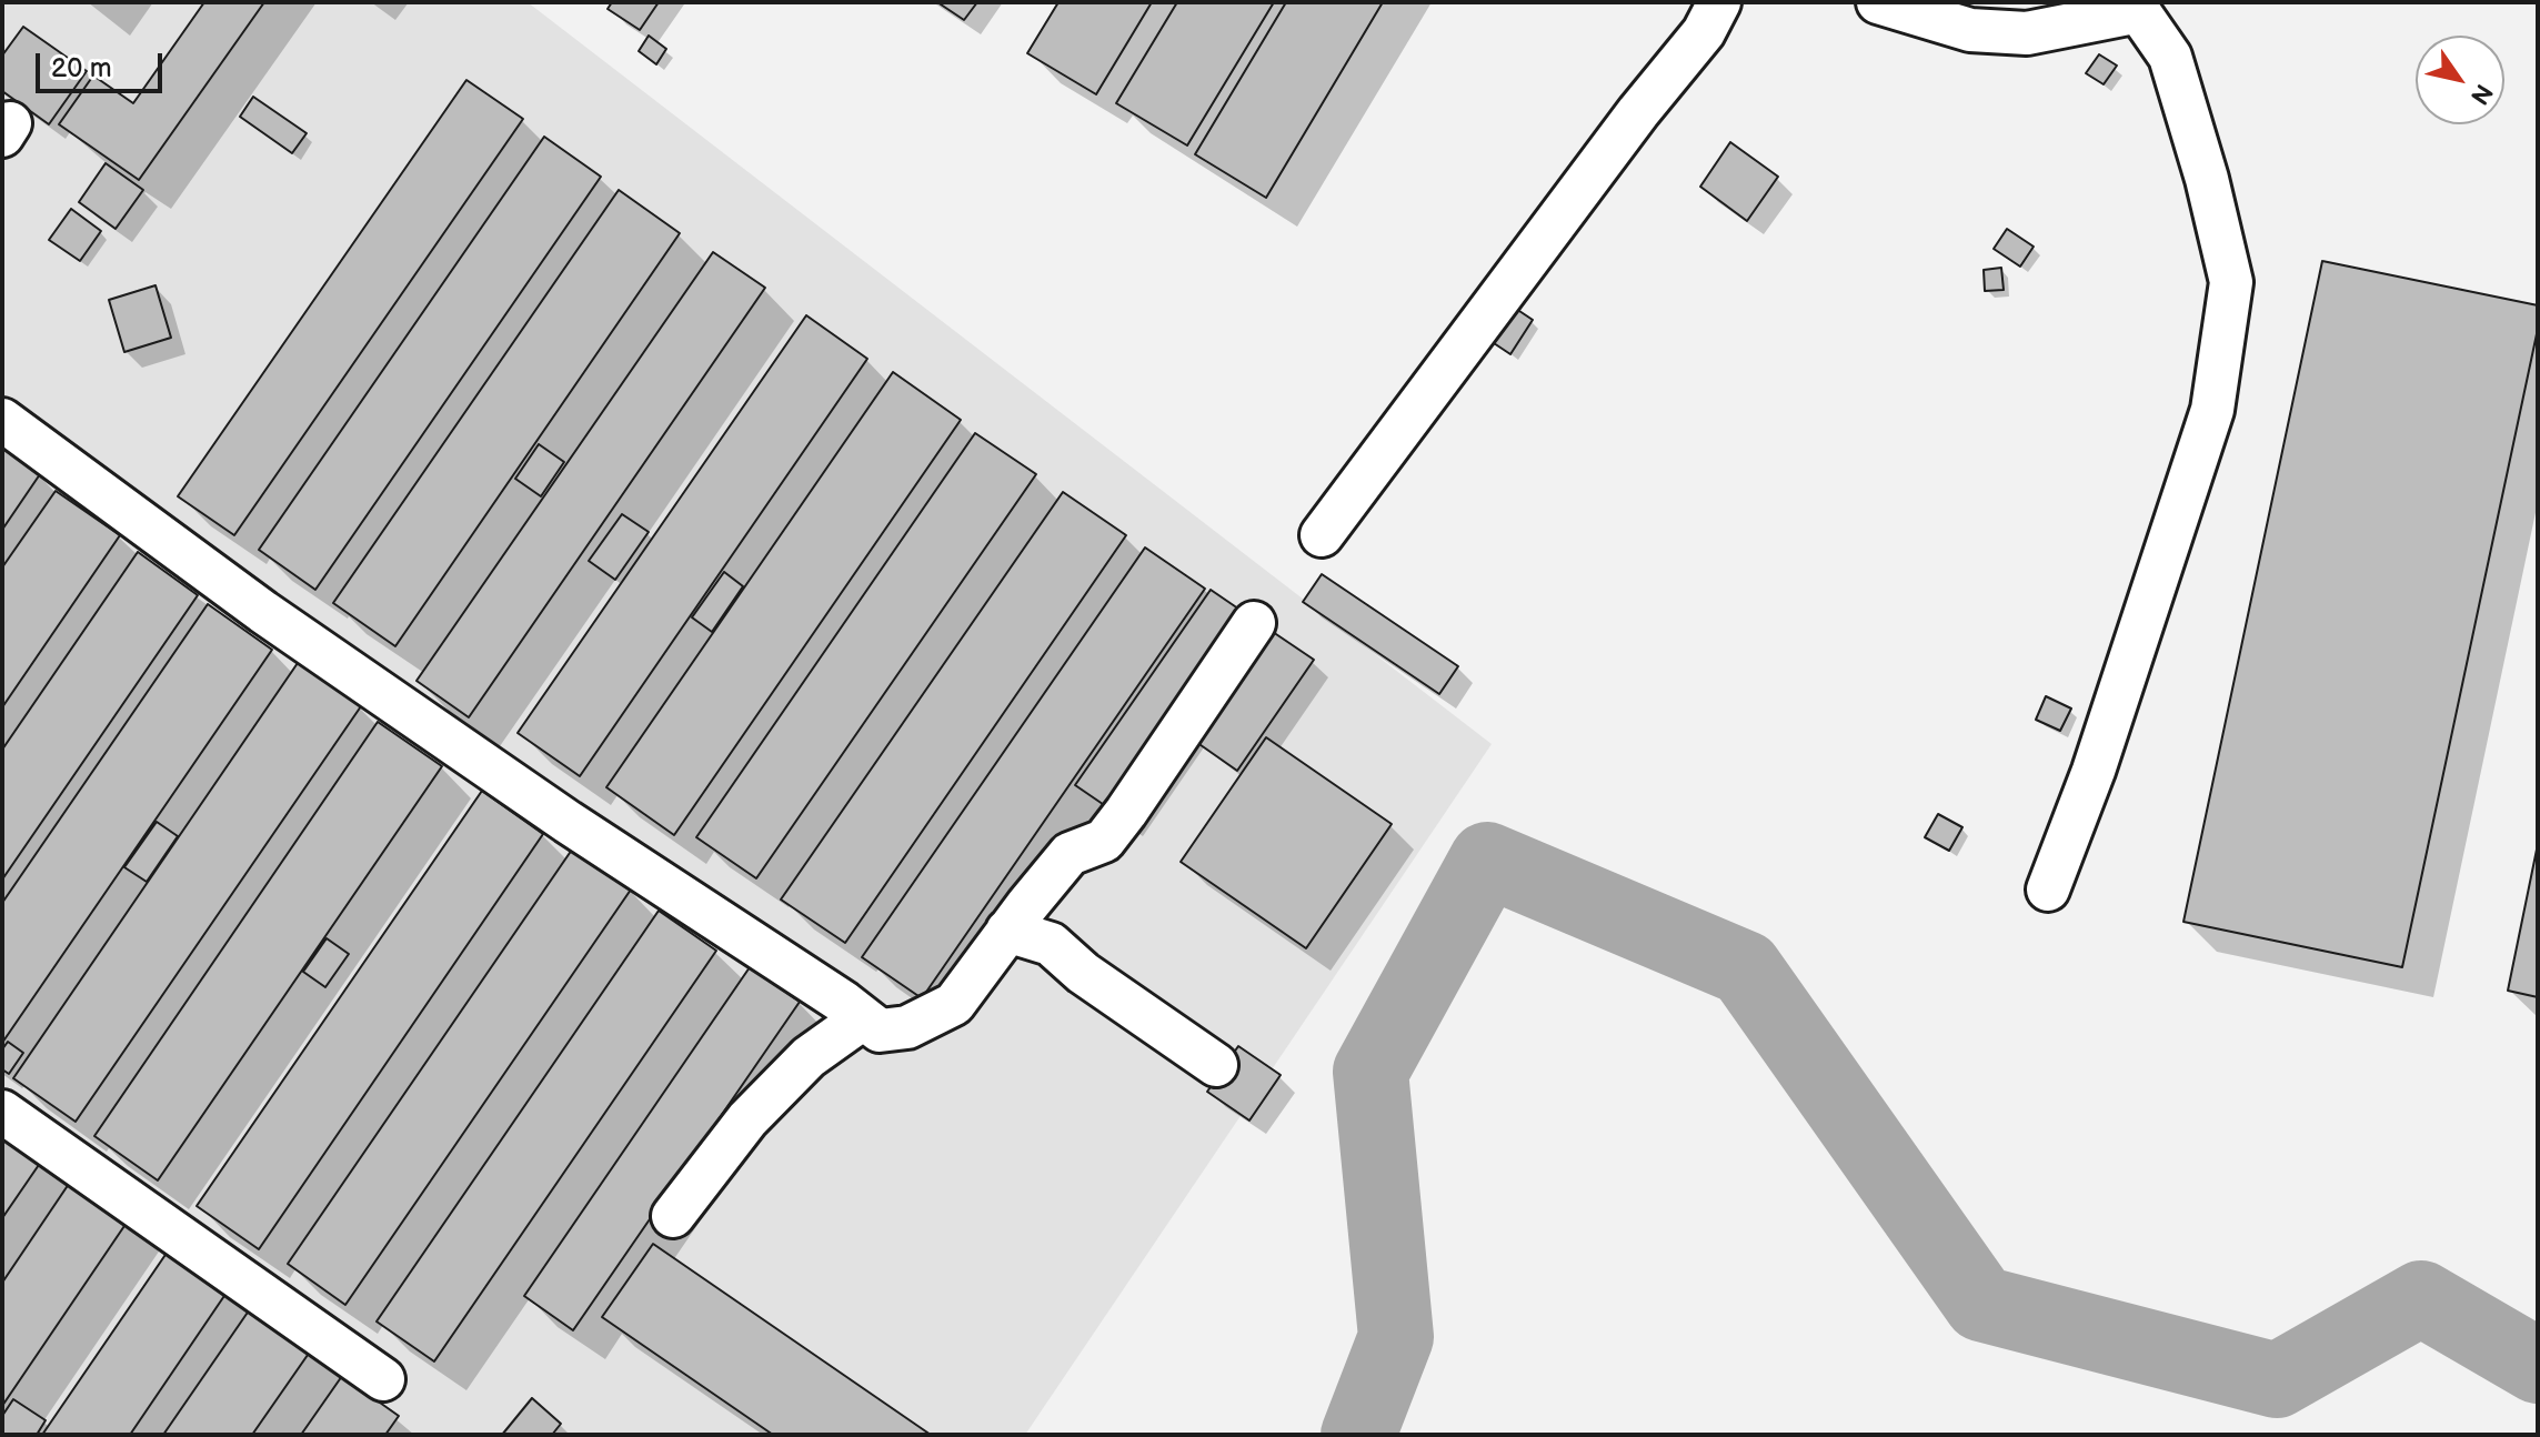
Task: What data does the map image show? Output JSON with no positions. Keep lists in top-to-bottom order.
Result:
{
  "scale_bar": "20 m",
  "north": "bottom right"
}
